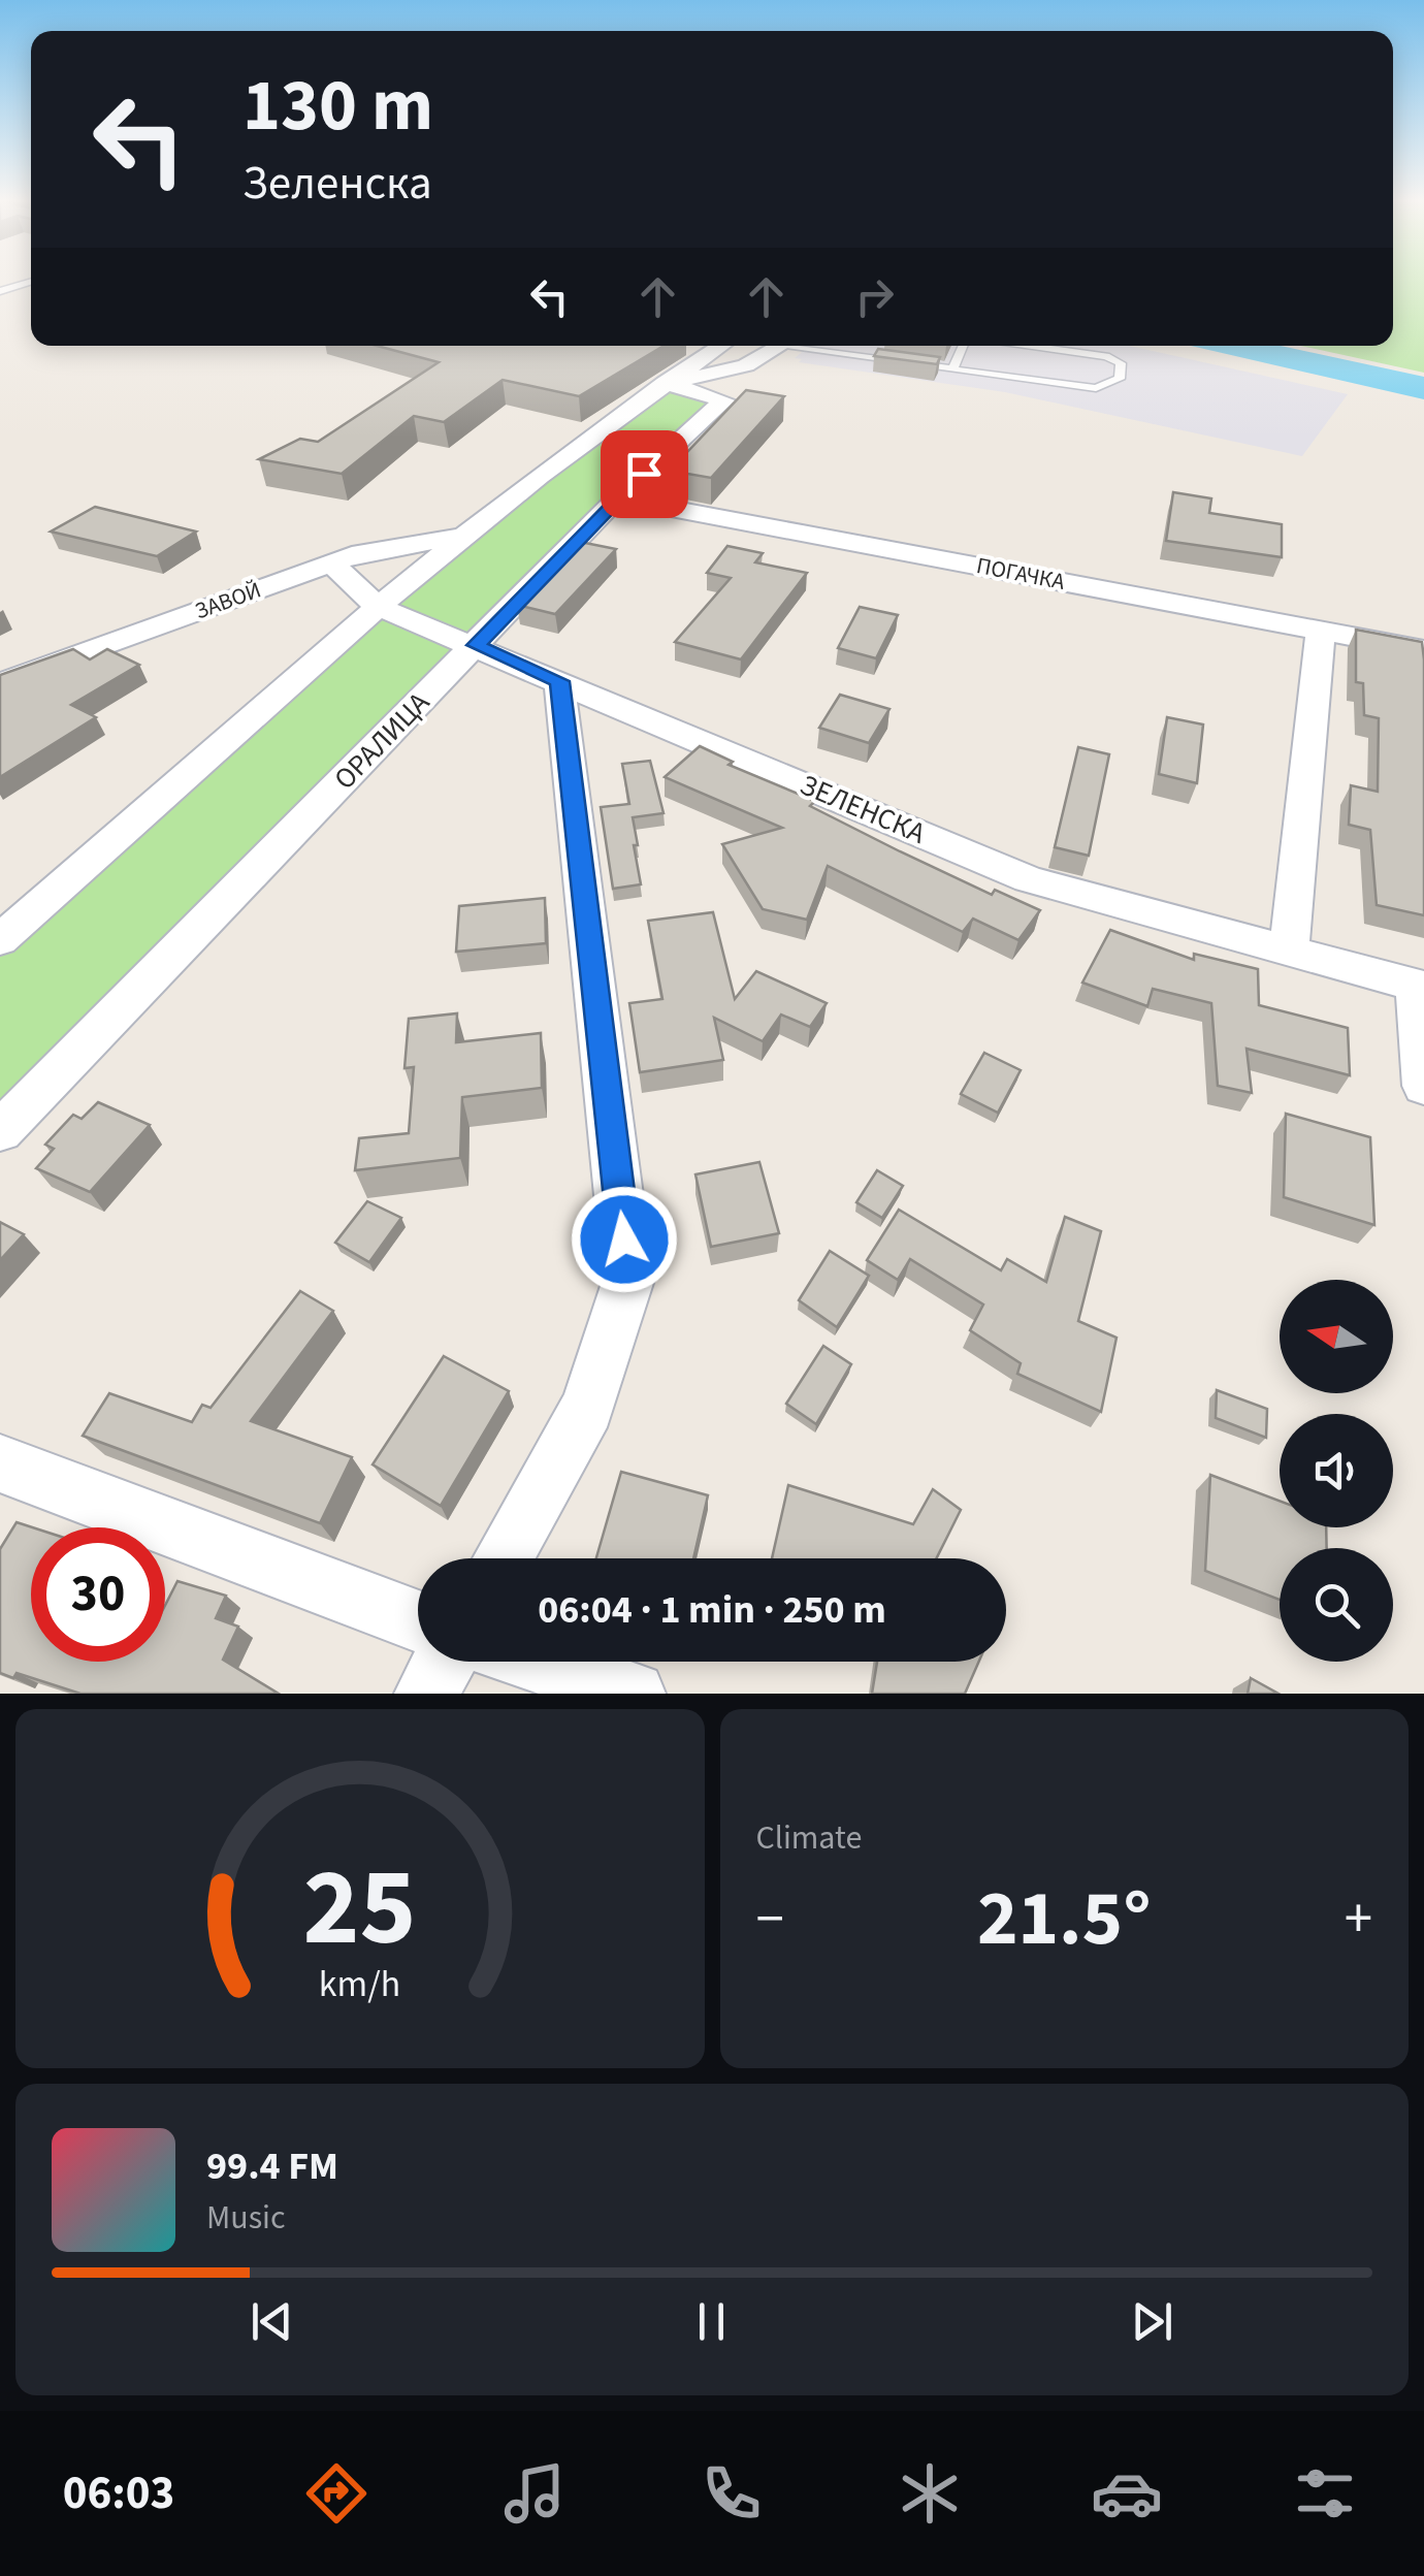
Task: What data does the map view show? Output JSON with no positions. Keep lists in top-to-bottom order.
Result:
{
  "streets": {
    "street": [
      "ПОГАЧКА",
      "ЗАВОЙ",
      "ОРАЛИЦА",
      "ЗЕЛЕНСКА"
    ]
  },
  "crossings": [
    ["ПОГАЧКА", "ОРАЛИЦА"],
    ["ЗАВОЙ", "ЗЕЛЕНСКА"],
    ["ОРАЛИЦА", "ЗЕЛЕНСКА"]
  ],
  "north": "left",
  "page": {
    "turn": ["130 m", "Зеленска"],
    "limit": "30",
    "trip": "06:04 · 1 min · 250 m",
    "tile": "Climate",
    "heat": ["−", "21.5°", "+"],
    "song": ["99.4 FM", "Music"],
    "tabs": "06:03",
    "gauge": ["25", "km/h"]
  }
}
